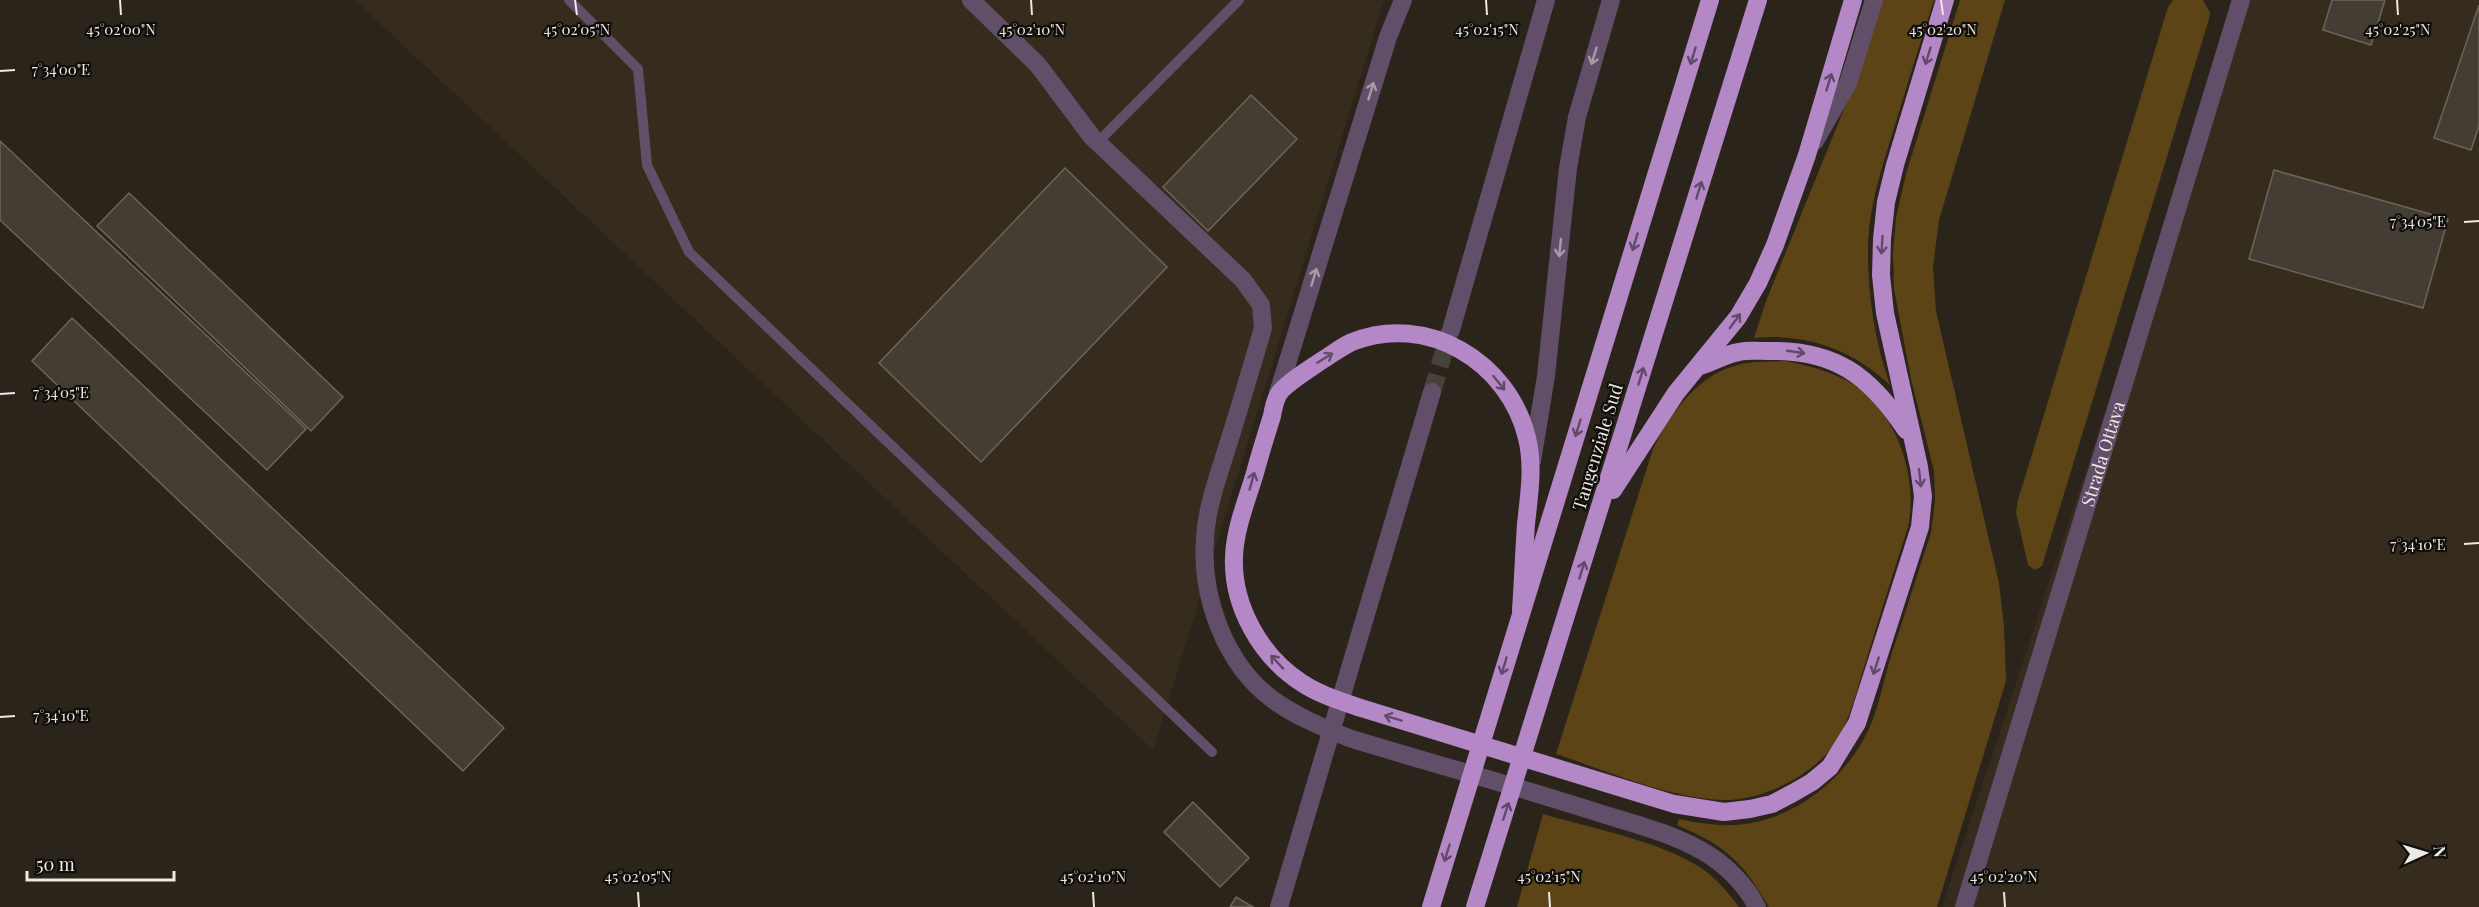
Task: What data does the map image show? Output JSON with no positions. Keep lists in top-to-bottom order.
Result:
{
  "streets": {
    "highway": ["Tangenziale Sud"],
    "street": ["Strada Ottava"]
  },
  "scale_bar": "50 m",
  "north": "right",
  "coordinates": [
    "45°02'00\"N",
    "45°02'05\"N",
    "45°02'10\"N",
    "45°02'15\"N",
    "45°02'20\"N",
    "45°02'25\"N",
    "7°34'00\"E",
    "7°34'05\"E",
    "7°34'10\"E"
  ]
}
